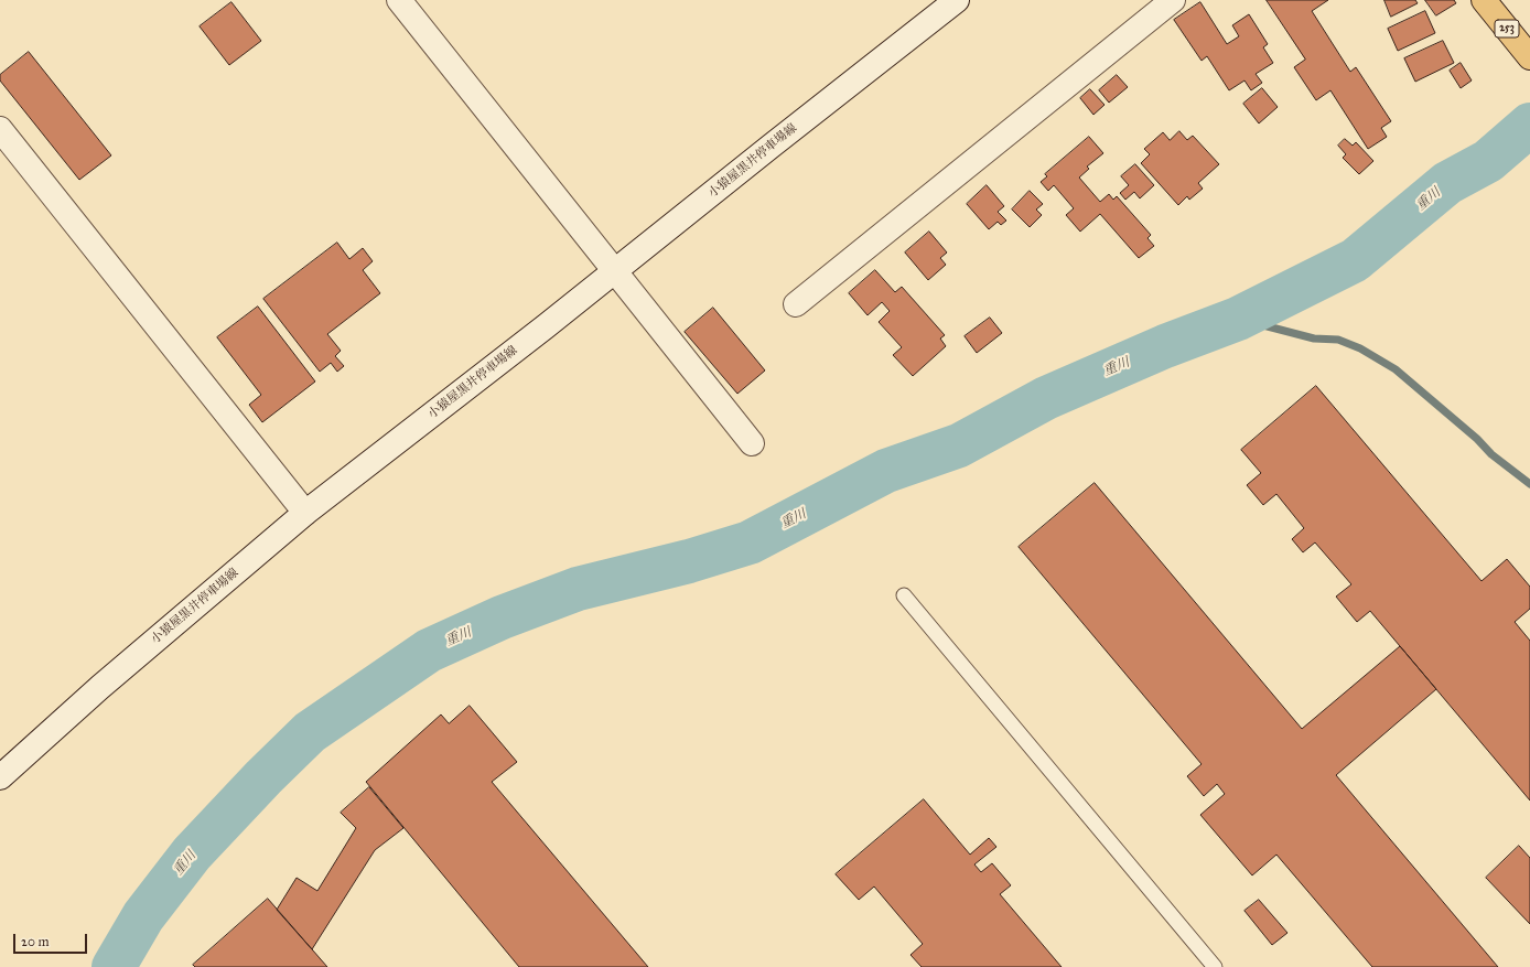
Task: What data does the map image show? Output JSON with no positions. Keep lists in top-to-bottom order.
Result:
{
  "streets": {
    "highway": ["253"],
    "street": ["小猿屋黒井停車場線"]
  },
  "water": ["重川"],
  "scale_bar": "20 m"
}
